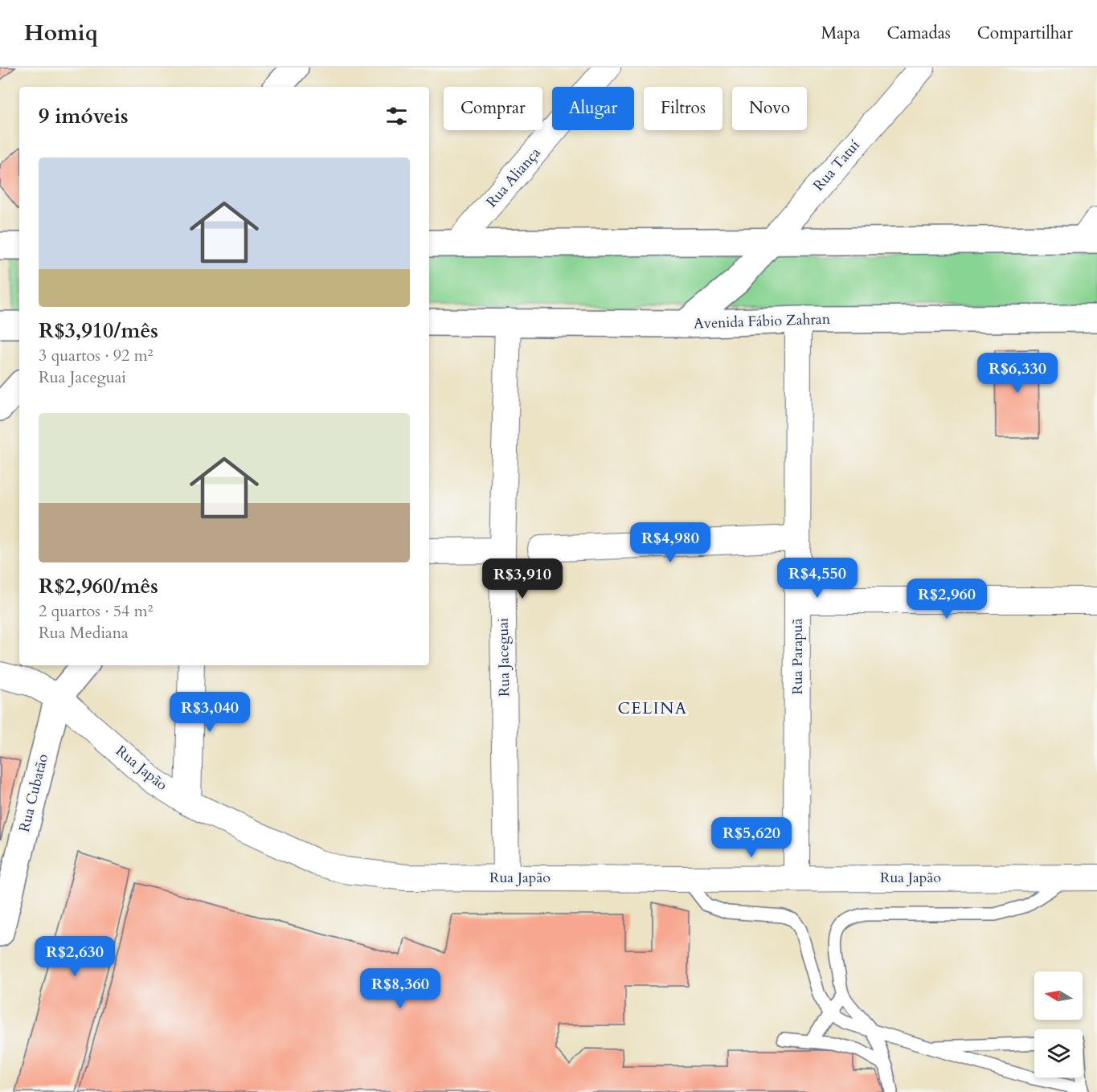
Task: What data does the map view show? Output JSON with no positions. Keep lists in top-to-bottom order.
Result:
{
  "streets": {
    "main road": ["Avenida Fábio Zahran", "Rua Cubatão"],
    "street": [
      "Rua Tatuí",
      "Rua Aliança",
      "Rua Parapuã",
      "Rua Jaceguai",
      "Rua Japão"
    ]
  },
  "crossings": [
    ["Avenida Fábio Zahran", "Rua Parapuã"],
    ["Avenida Fábio Zahran", "Rua Jaceguai"],
    ["Rua Parapuã", "Rua Japão"],
    ["Rua Jaceguai", "Rua Japão"],
    ["Rua Japão", "Rua Cubatão"]
  ],
  "districts": ["CELINA"],
  "north": "left",
  "page": {
    "header": "Homiq",
    "nav": ["Mapa", "Camadas", "Compartilhar"],
    "chip": [
      "Comprar",
      "Alugar",
      "Filtros",
      "Novo"
    ],
    "heading": "9 imóveis",
    "list": [
      {
        "name": "R$3,910/mês",
        "note": "3 quartos · 92 m² · Rua Jaceguai"
      },
      {
        "name": "R$2,960/mês",
        "note": "2 quartos · 54 m² · Rua Mediana"
      }
    ],
    "price": [
      "R$6,330",
      "R$4,980",
      "R$4,550",
      "R$3,910",
      "R$2,960",
      "R$3,040",
      "R$5,620",
      "R$2,630",
      "R$8,360"
    ]
  }
}
